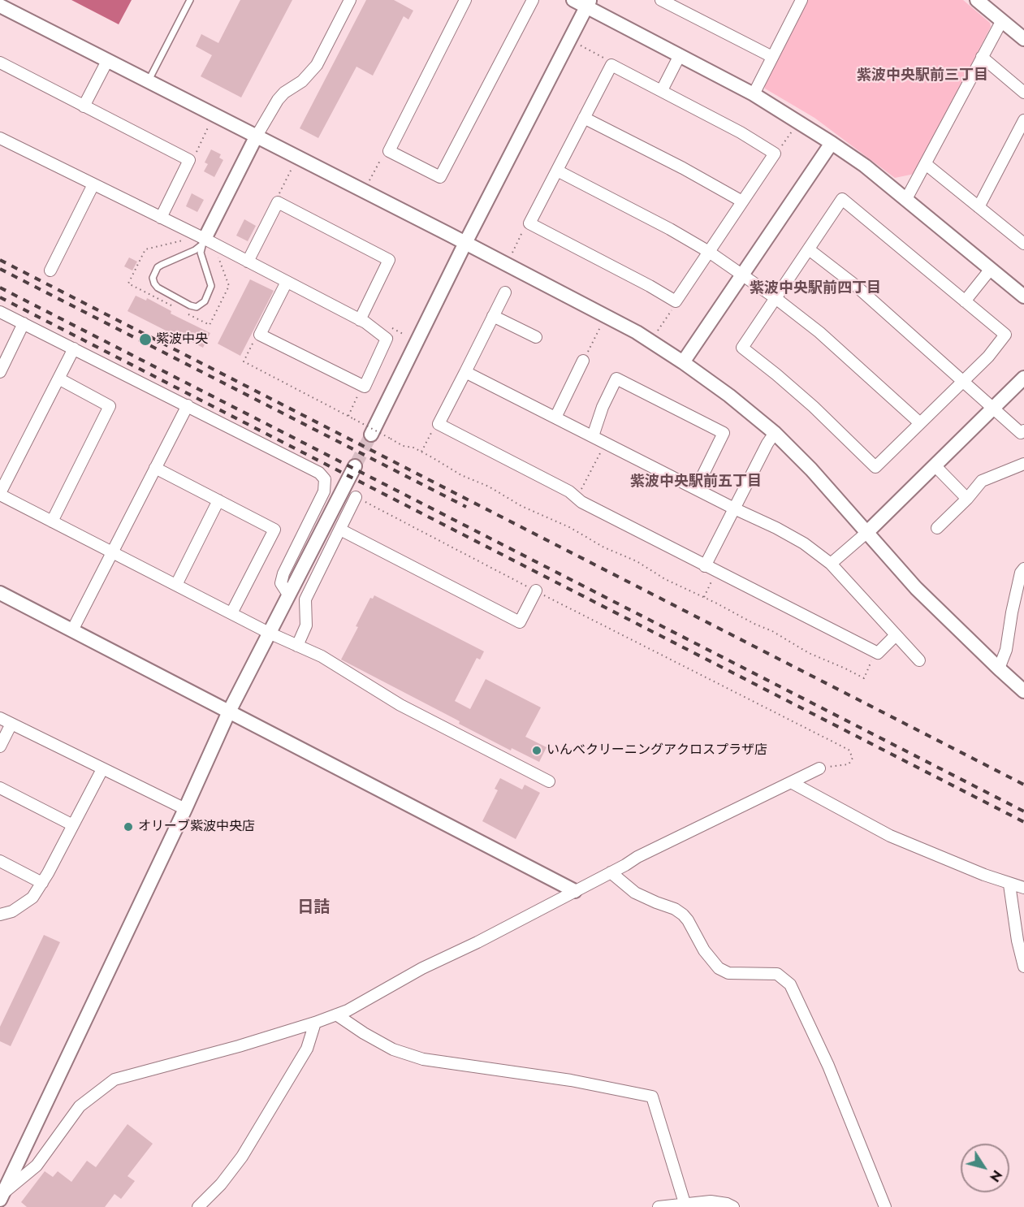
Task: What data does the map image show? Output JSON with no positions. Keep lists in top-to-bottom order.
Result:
{
  "districts": [
    "紫波中央駅前三丁目",
    "紫波中央駅前四丁目",
    "紫波中央駅前五丁目",
    "日詰"
  ],
  "places": ["紫波中央", "いんべクリーニングアクロスプラザ店", "オリーブ紫波中央店"],
  "north": "bottom right"
}
